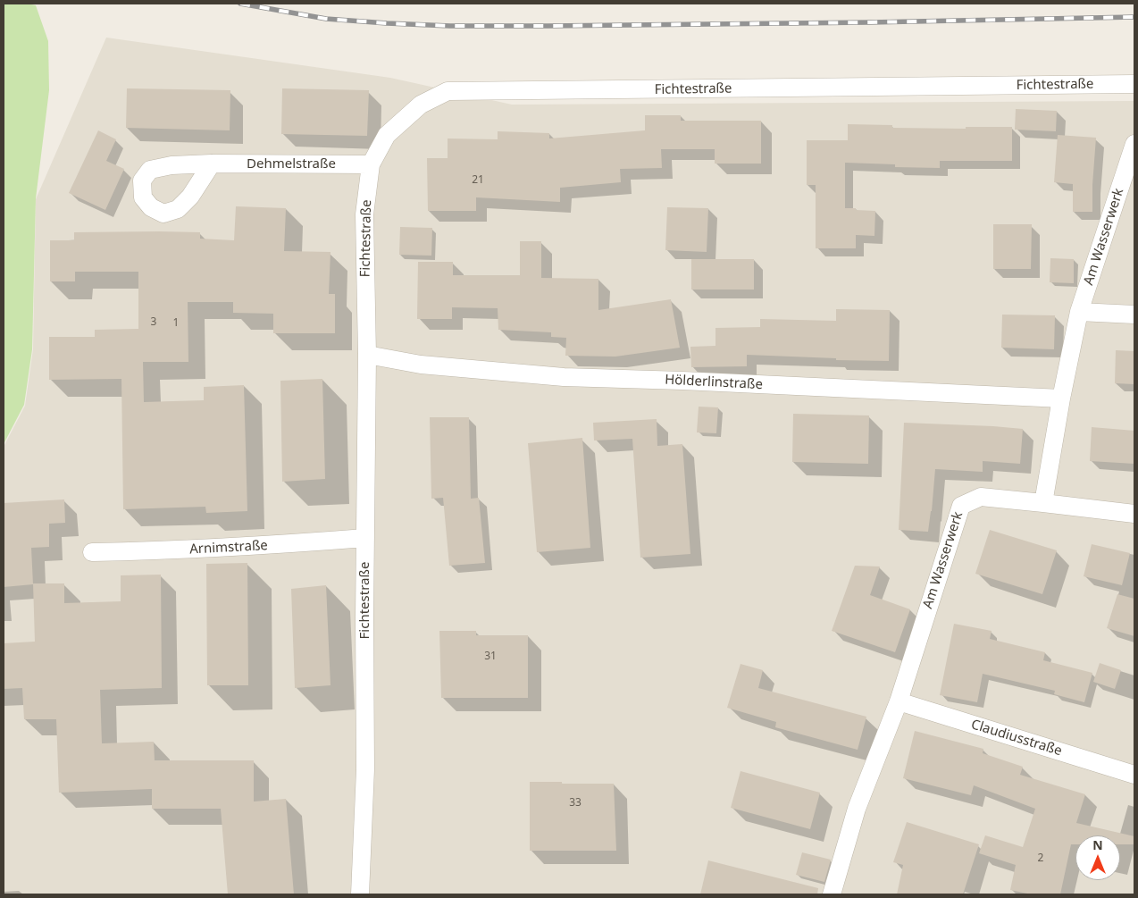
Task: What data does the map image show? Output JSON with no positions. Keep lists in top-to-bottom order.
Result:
{
  "streets": {
    "street": [
      "Fichtestraße",
      "Dehmelstraße",
      "Am Wasserwerk",
      "Hölderlinstraße",
      "Arnimstraße",
      "Claudiusstraße"
    ]
  },
  "crossings": [
    ["Fichtestraße", "Dehmelstraße"],
    ["Fichtestraße", "Hölderlinstraße"],
    ["Fichtestraße", "Arnimstraße"],
    ["Am Wasserwerk", "Hölderlinstraße"],
    ["Am Wasserwerk", "Claudiusstraße"]
  ],
  "house_numbers": [
    "21",
    "3",
    "1",
    "31",
    "33",
    "2"
  ],
  "north": "top"
}
